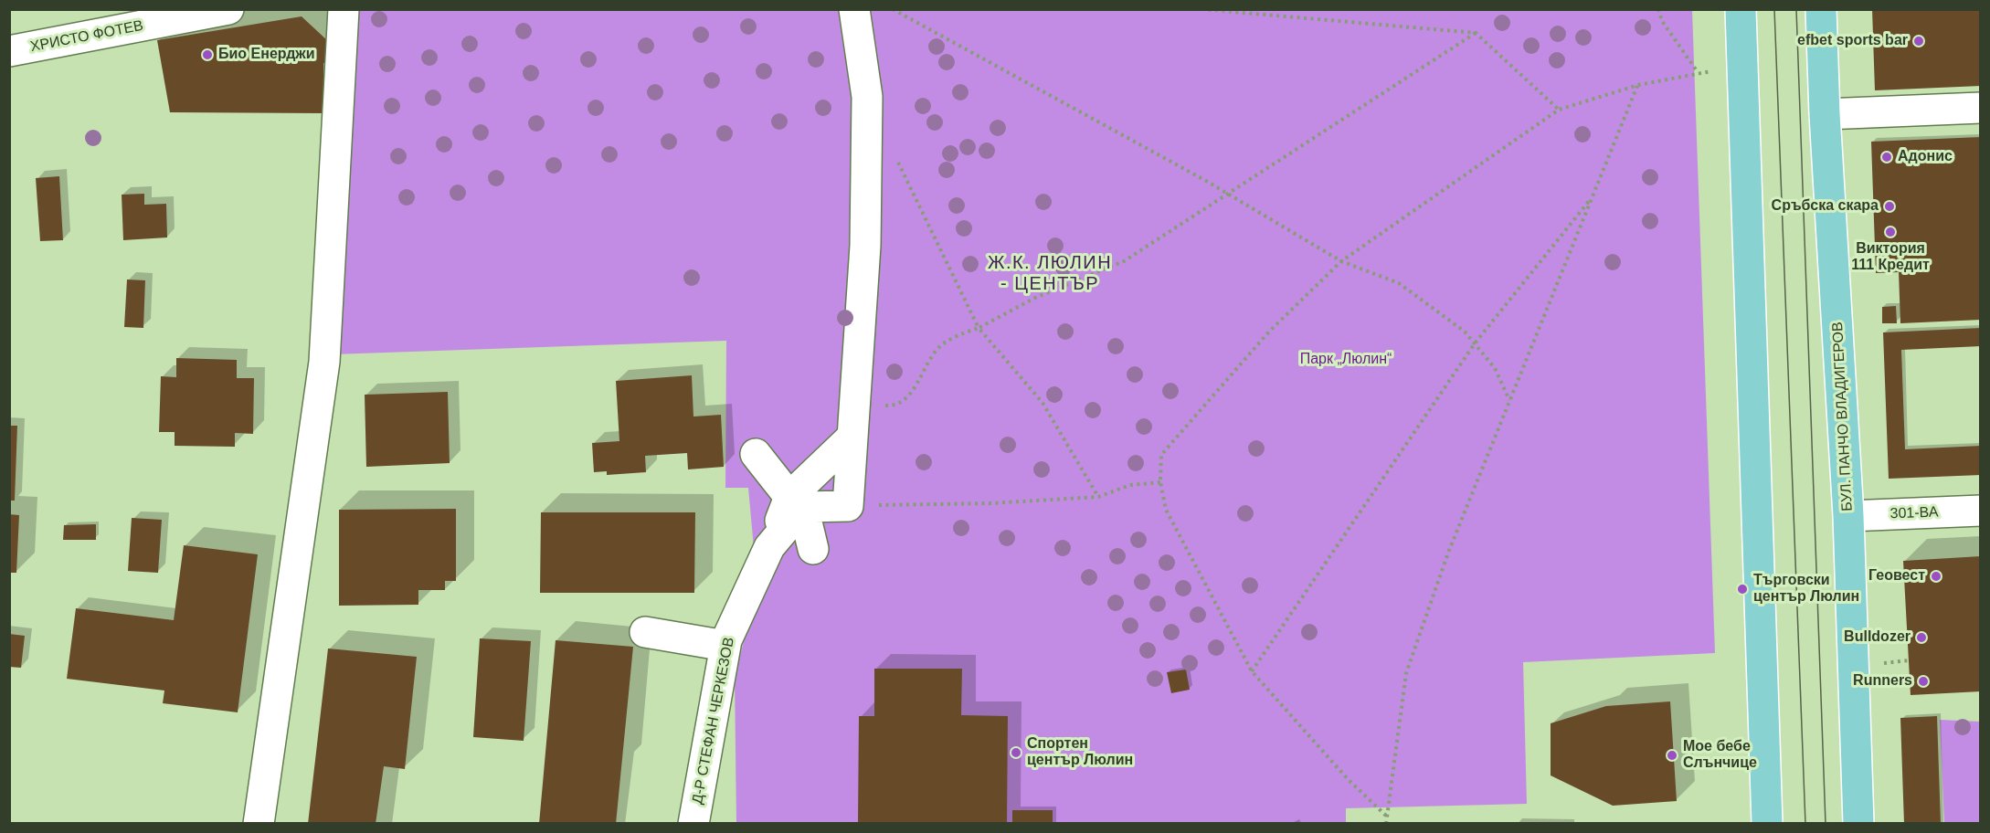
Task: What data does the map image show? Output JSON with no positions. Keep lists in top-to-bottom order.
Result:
{
  "streets": {
    "main road": ["БУЛ. ПАНЧО ВЛАДИГЕРОВ"],
    "street": ["ХРИСТО ФОТЕВ", "301-ВА", "Д-Р СТЕФАН ЧЕРКЕЗОВ"]
  },
  "crossings": [
    ["БУЛ. ПАНЧО ВЛАДИГЕРОВ", "301-ВА"]
  ],
  "districts": ["Ж.К. ЛЮЛИН - ЦЕНТЪР"],
  "parks": ["Парк „Люлин“"],
  "places": [
    "efbet sports bar",
    "Био Енерджи",
    "Адонис",
    "Сръбска скара",
    "Виктория 111 Кредит",
    "Геовест",
    "Търговски център Люлин",
    "Bulldozer",
    "Runners",
    "Спортен център Люлин",
    "Мое бебе Слънчице"
  ]
}
